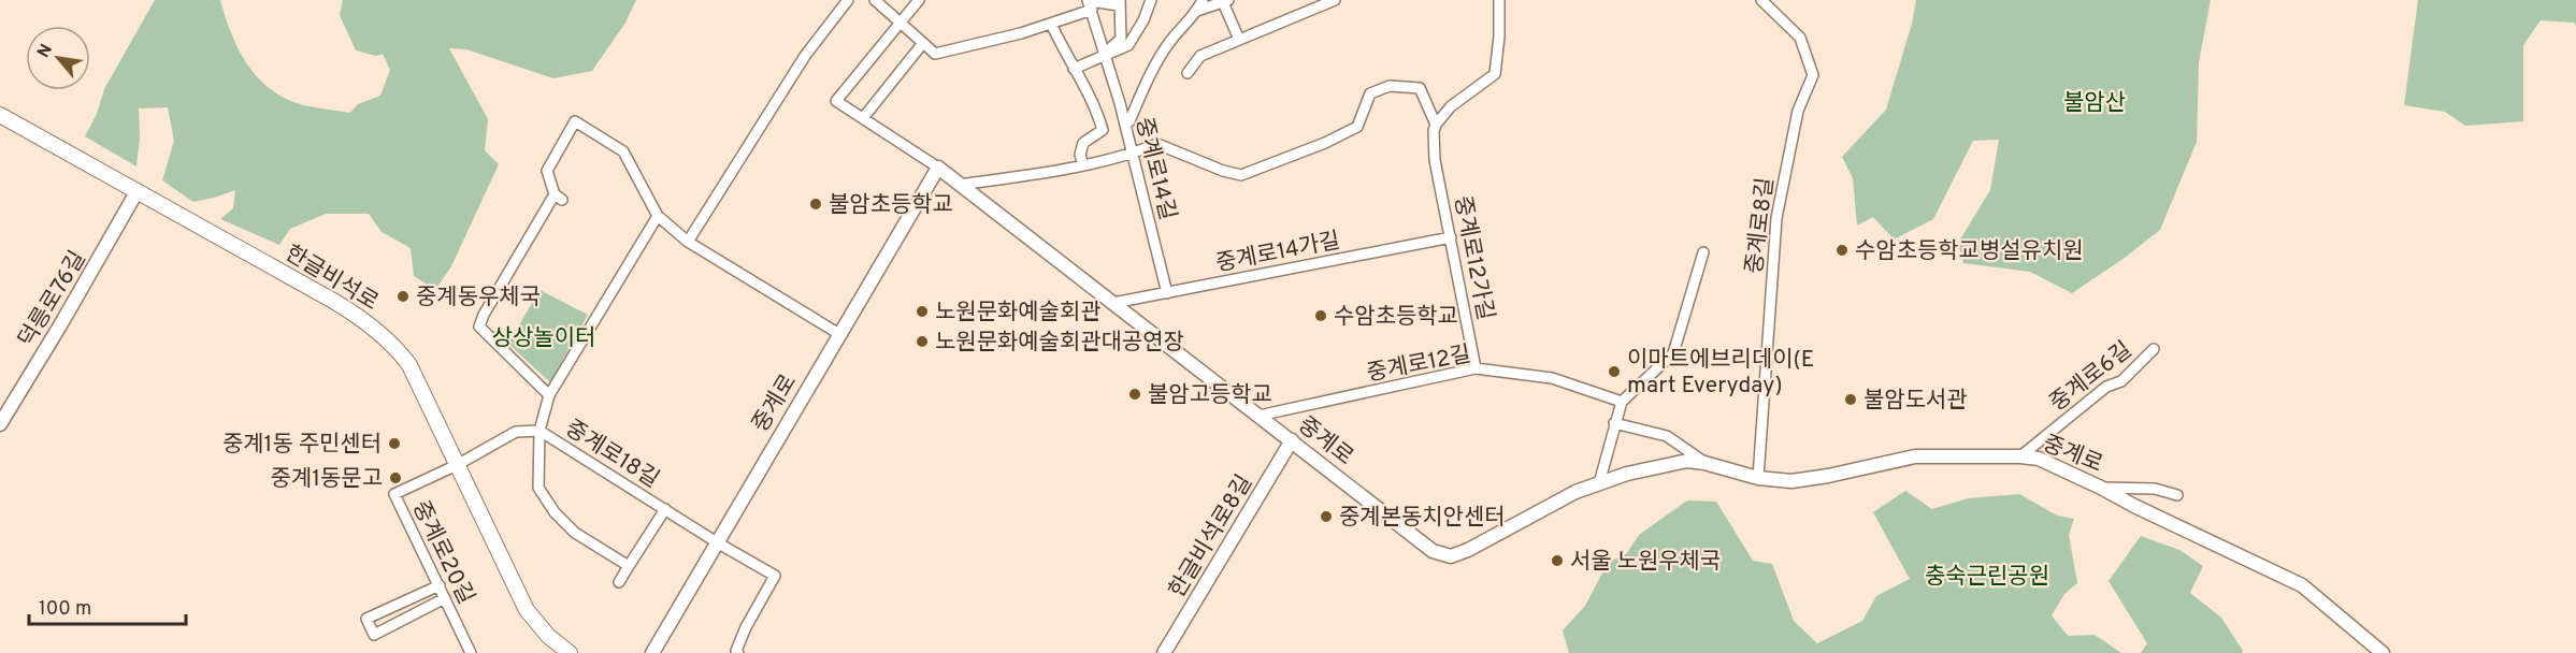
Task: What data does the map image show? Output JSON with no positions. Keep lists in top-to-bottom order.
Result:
{
  "streets": {
    "main road": ["한글비석로"],
    "street": [
      "중계로14길",
      "중계로8길",
      "중계로14가길",
      "중계로12가길",
      "덕릉로76길",
      "중계로12길",
      "중계로6길",
      "중계로",
      "중계로18길",
      "한글비석로8길",
      "중계로20길"
    ]
  },
  "crossings": [
    ["중계로14길", "중계로14가길"],
    ["중계로8길", "중계로"],
    ["중계로14가길", "중계로12가길"],
    ["중계로14가길", "중계로"],
    ["중계로12가길", "중계로12길"],
    ["한글비석로", "덕릉로76길"],
    ["한글비석로", "중계로18길"],
    ["한글비석로", "중계로20길"],
    ["중계로12길", "중계로"],
    ["중계로6길", "중계로"],
    ["중계로", "중계로18길"],
    ["중계로", "한글비석로8길"],
    ["중계로18길", "중계로20길"]
  ],
  "parks": ["불암산", "상상놀이터", "충숙근린공원"],
  "places": [
    "불암초등학교",
    "수암초등학교병설유치원",
    "중계동우체국",
    "노원문화예술회관",
    "수암초등학교",
    "노원문화예술회관대공연장",
    "이마트에브리데이(E mart Everyday)",
    "불암고등학교",
    "불암도서관",
    "중계1동 주민센터",
    "중계1동문고",
    "중계본동치안센터",
    "서울 노원우체국"
  ],
  "scale_bar": "100 m",
  "north": "top left"
}
